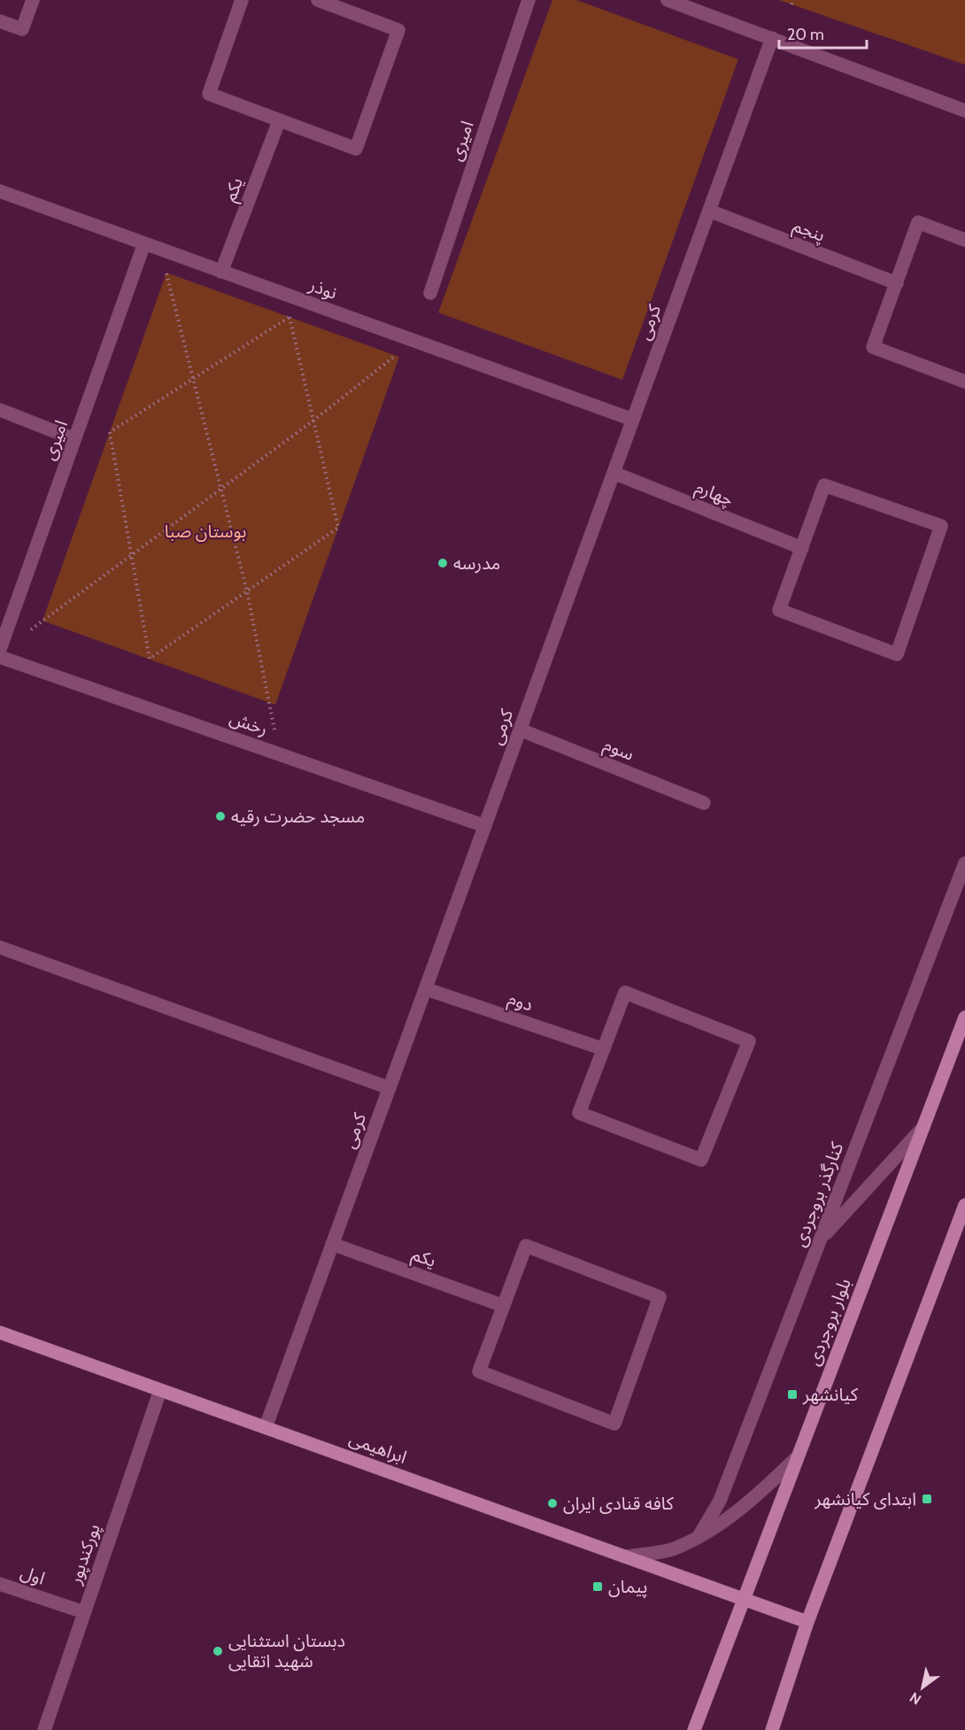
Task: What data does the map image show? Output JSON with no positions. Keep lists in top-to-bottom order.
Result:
{
  "streets": {
    "main road": ["بلوار بروجردی", "ابراهیمی"],
    "street": [
      "امیری",
      "یکم",
      "پنجم",
      "نوذر",
      "کرمی",
      "چهارم",
      "رخش",
      "سوم",
      "دوم",
      "کنارگذر بروجردی",
      "پورکندپور",
      "اول"
    ]
  },
  "crossings": [
    ["امیری", "نوذر"],
    ["یکم", "نوذر"],
    ["یکم", "کرمی"],
    ["پنجم", "کرمی"],
    ["نوذر", "کرمی"],
    ["کرمی", "چهارم"],
    ["کرمی", "رخش"],
    ["کرمی", "سوم"],
    ["کرمی", "دوم"],
    ["کرمی", "ابراهیمی"],
    ["بلوار بروجردی", "ابراهیمی"],
    ["ابراهیمی", "پورکندپور"],
    ["پورکندپور", "اول"]
  ],
  "parks": ["بوستان صبا"],
  "places": {
    "other": [
      "مدرسه",
      "مسجد حضرت رقیه",
      "کافه قنادی ایران",
      "دبستان استثنایی شهید اتقایی"
    ],
    "transit": ["کیانشهر", "ابتدای کیانشهر", "پیمان"]
  },
  "scale_bar": "20 m",
  "north": "bottom left"
}
